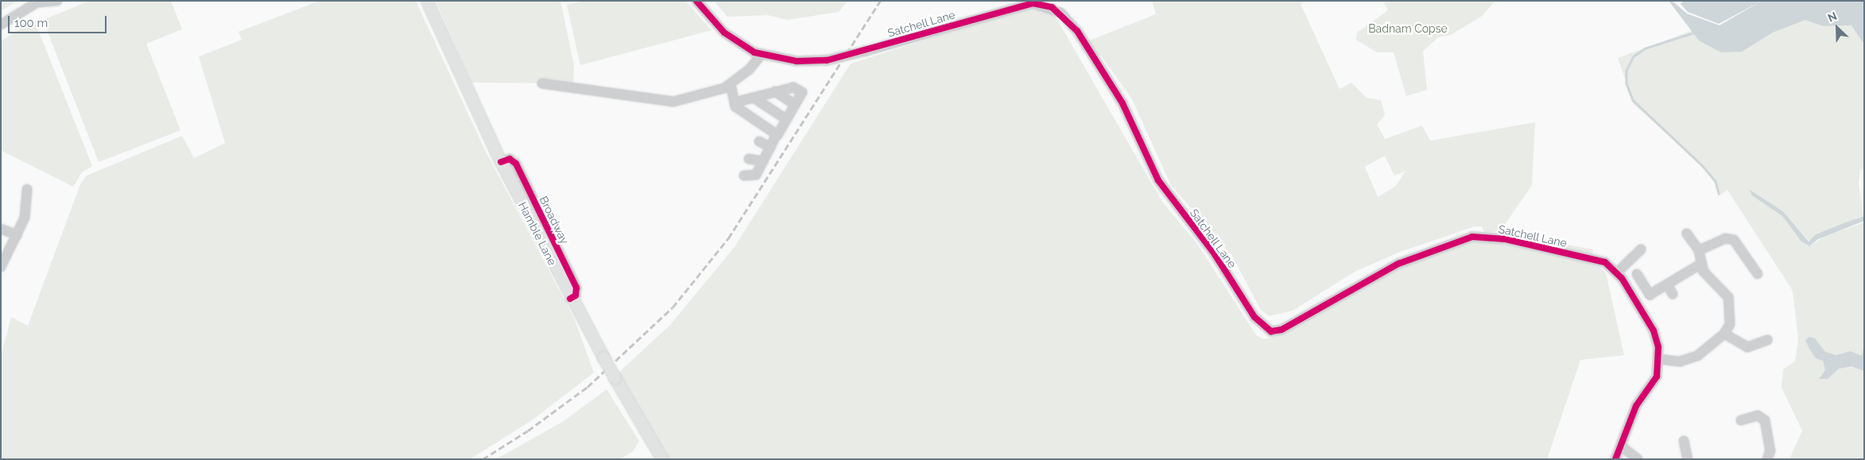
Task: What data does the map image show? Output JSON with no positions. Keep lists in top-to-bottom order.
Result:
{
  "streets": {
    "main road": ["Hamble Lane"],
    "street": ["Satchell Lane"],
    "cycle path": ["Broadway"]
  },
  "parks": ["Badnam Copse"],
  "scale_bar": "100 m",
  "north": "top left"
}
